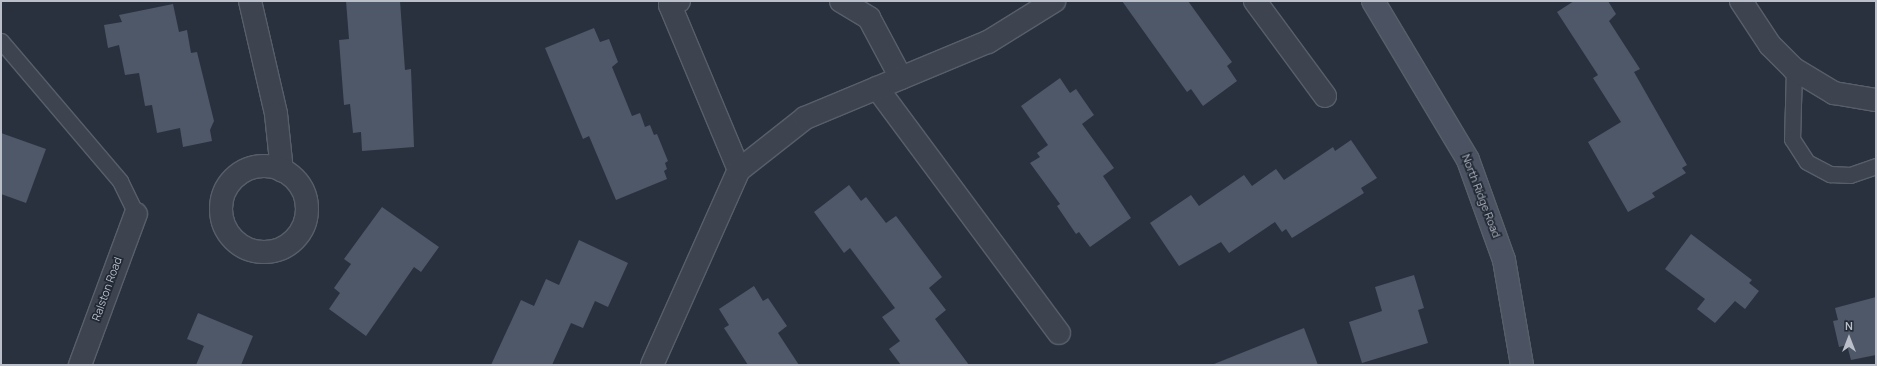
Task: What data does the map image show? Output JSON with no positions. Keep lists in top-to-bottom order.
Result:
{
  "streets": {
    "main road": ["North Ridge Road"],
    "street": ["Ralston Road"]
  },
  "north": "top"
}
